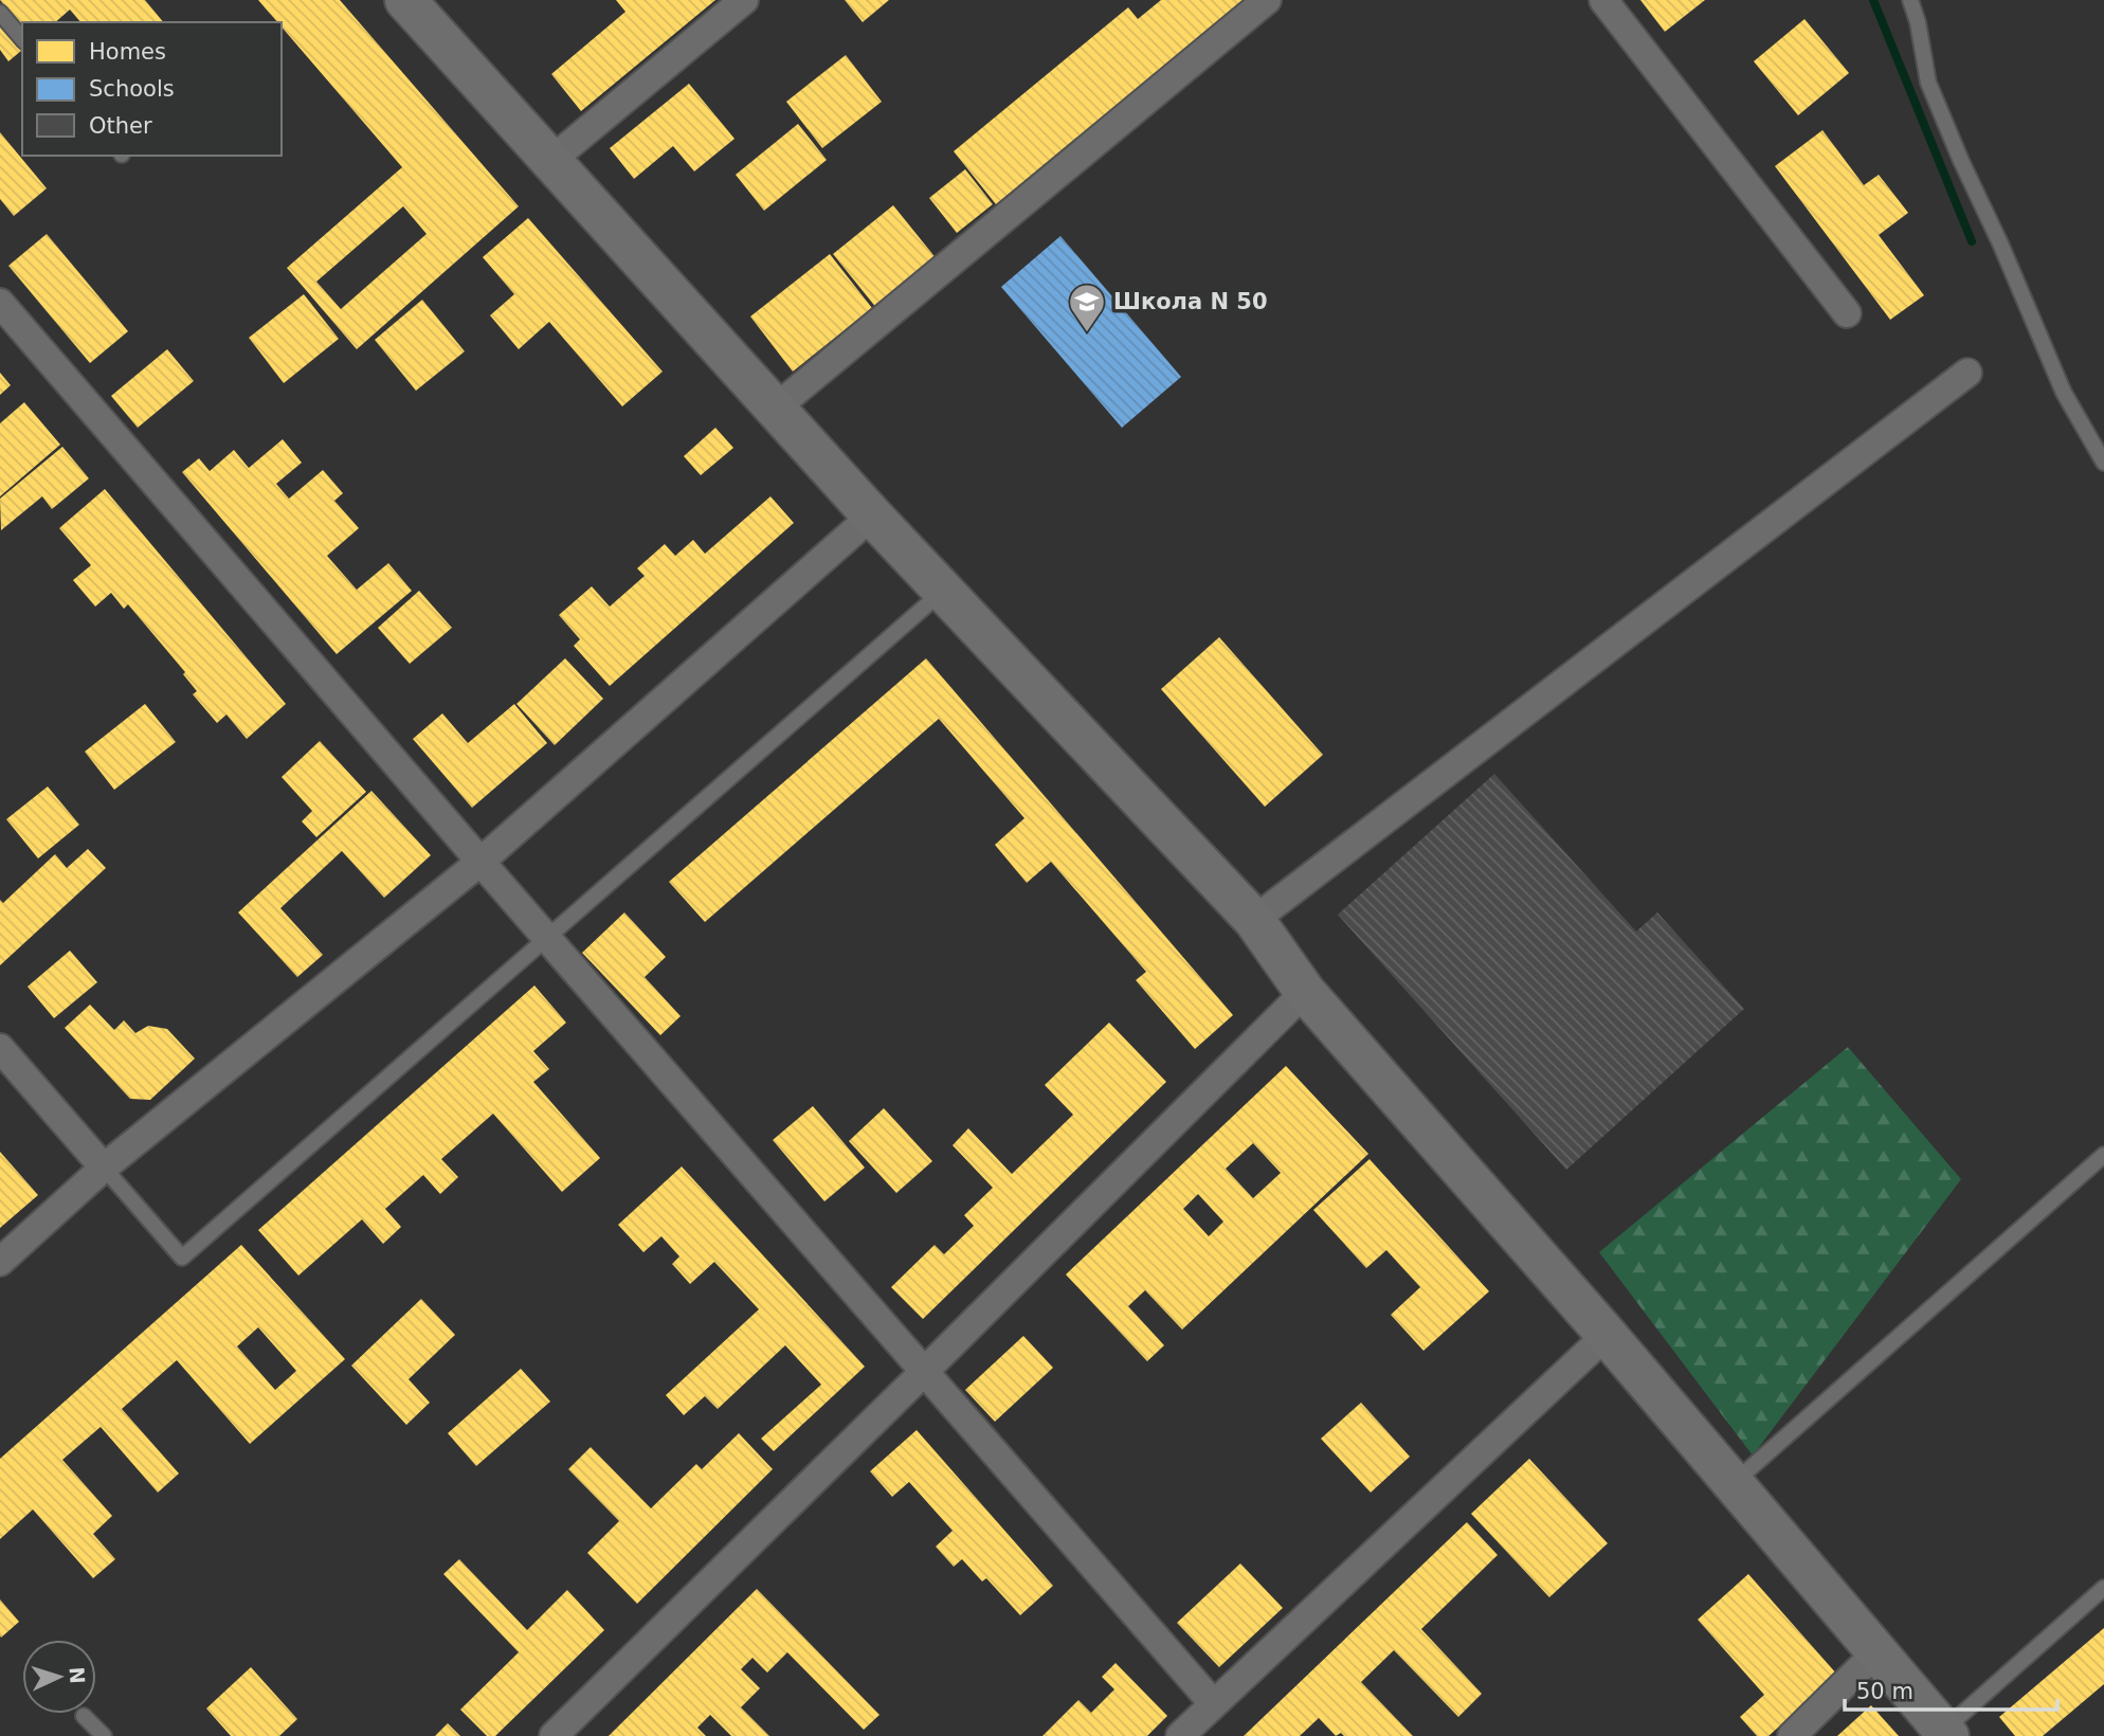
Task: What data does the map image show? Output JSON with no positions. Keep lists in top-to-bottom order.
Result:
{
  "places": {
    "school or university": ["Школа N 50"]
  },
  "legend": ["Homes", "Schools", "Other"],
  "scale_bar": "50 m",
  "north": "right"
}
